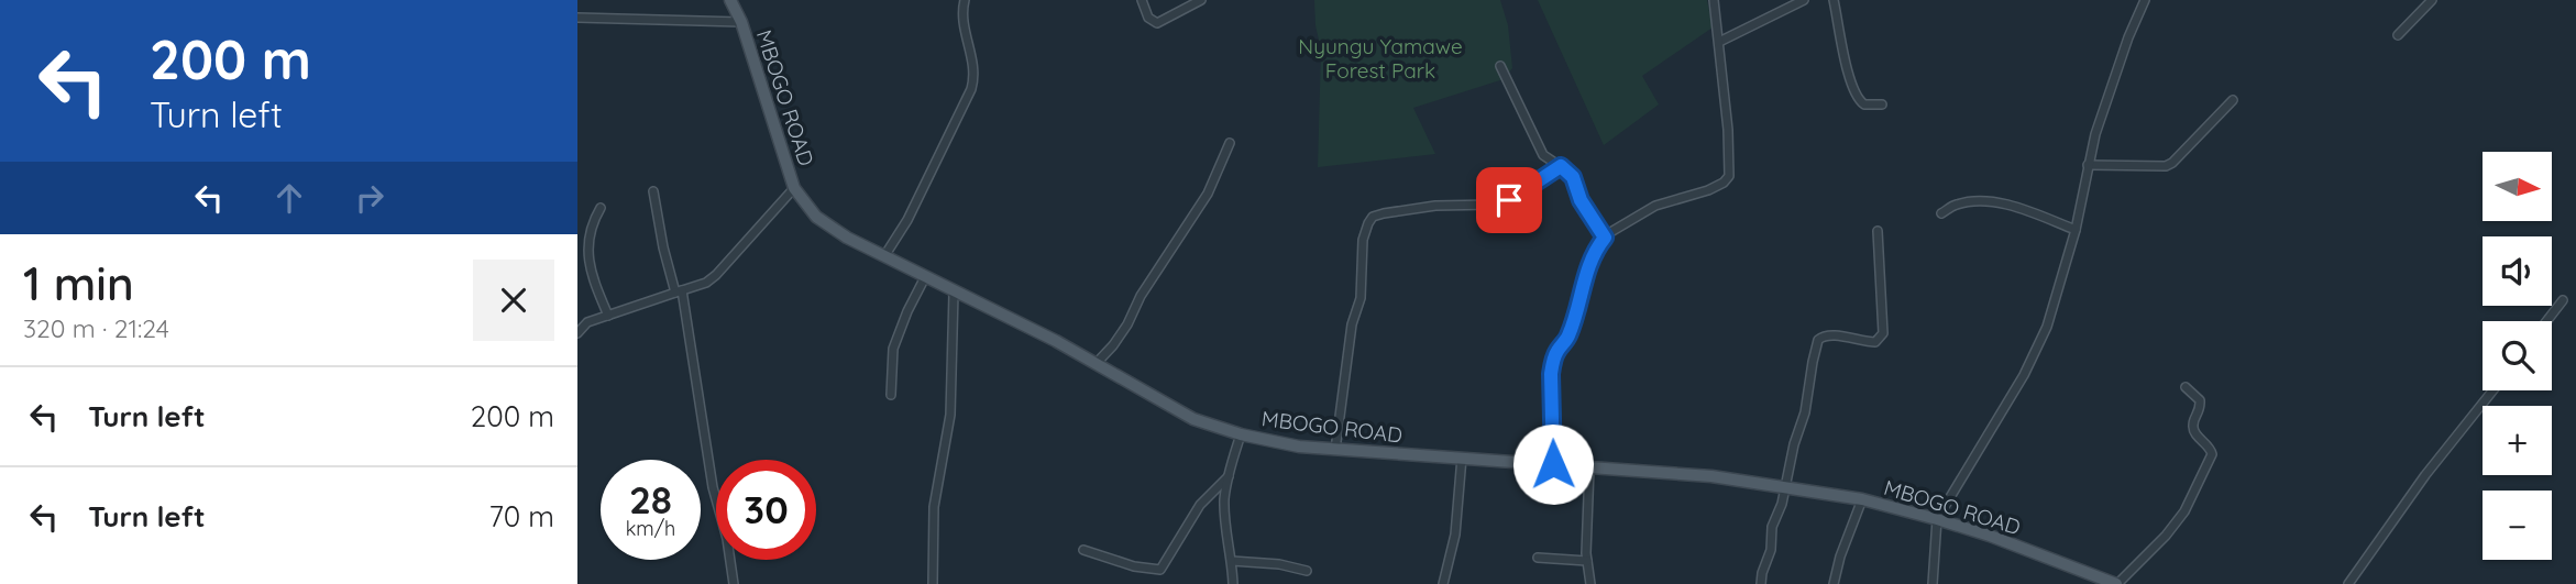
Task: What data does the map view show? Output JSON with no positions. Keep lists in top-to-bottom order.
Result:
{
  "streets": {
    "main road": ["MBOGO ROAD"]
  },
  "parks": ["Nyungu Yamawe Forest Park"],
  "north": "right",
  "page": {
    "turn": ["200 m", "Turn left"],
    "map_buttons": ["+", "−"],
    "heading": ["1 min", "320 m · 21:24"],
    "list": [
      {
        "name": "Turn left",
        "value": "200 m"
      },
      {
        "name": "Turn left",
        "value": "70 m"
      }
    ],
    "speed": "28 km/h",
    "limit": "30"
  }
}
